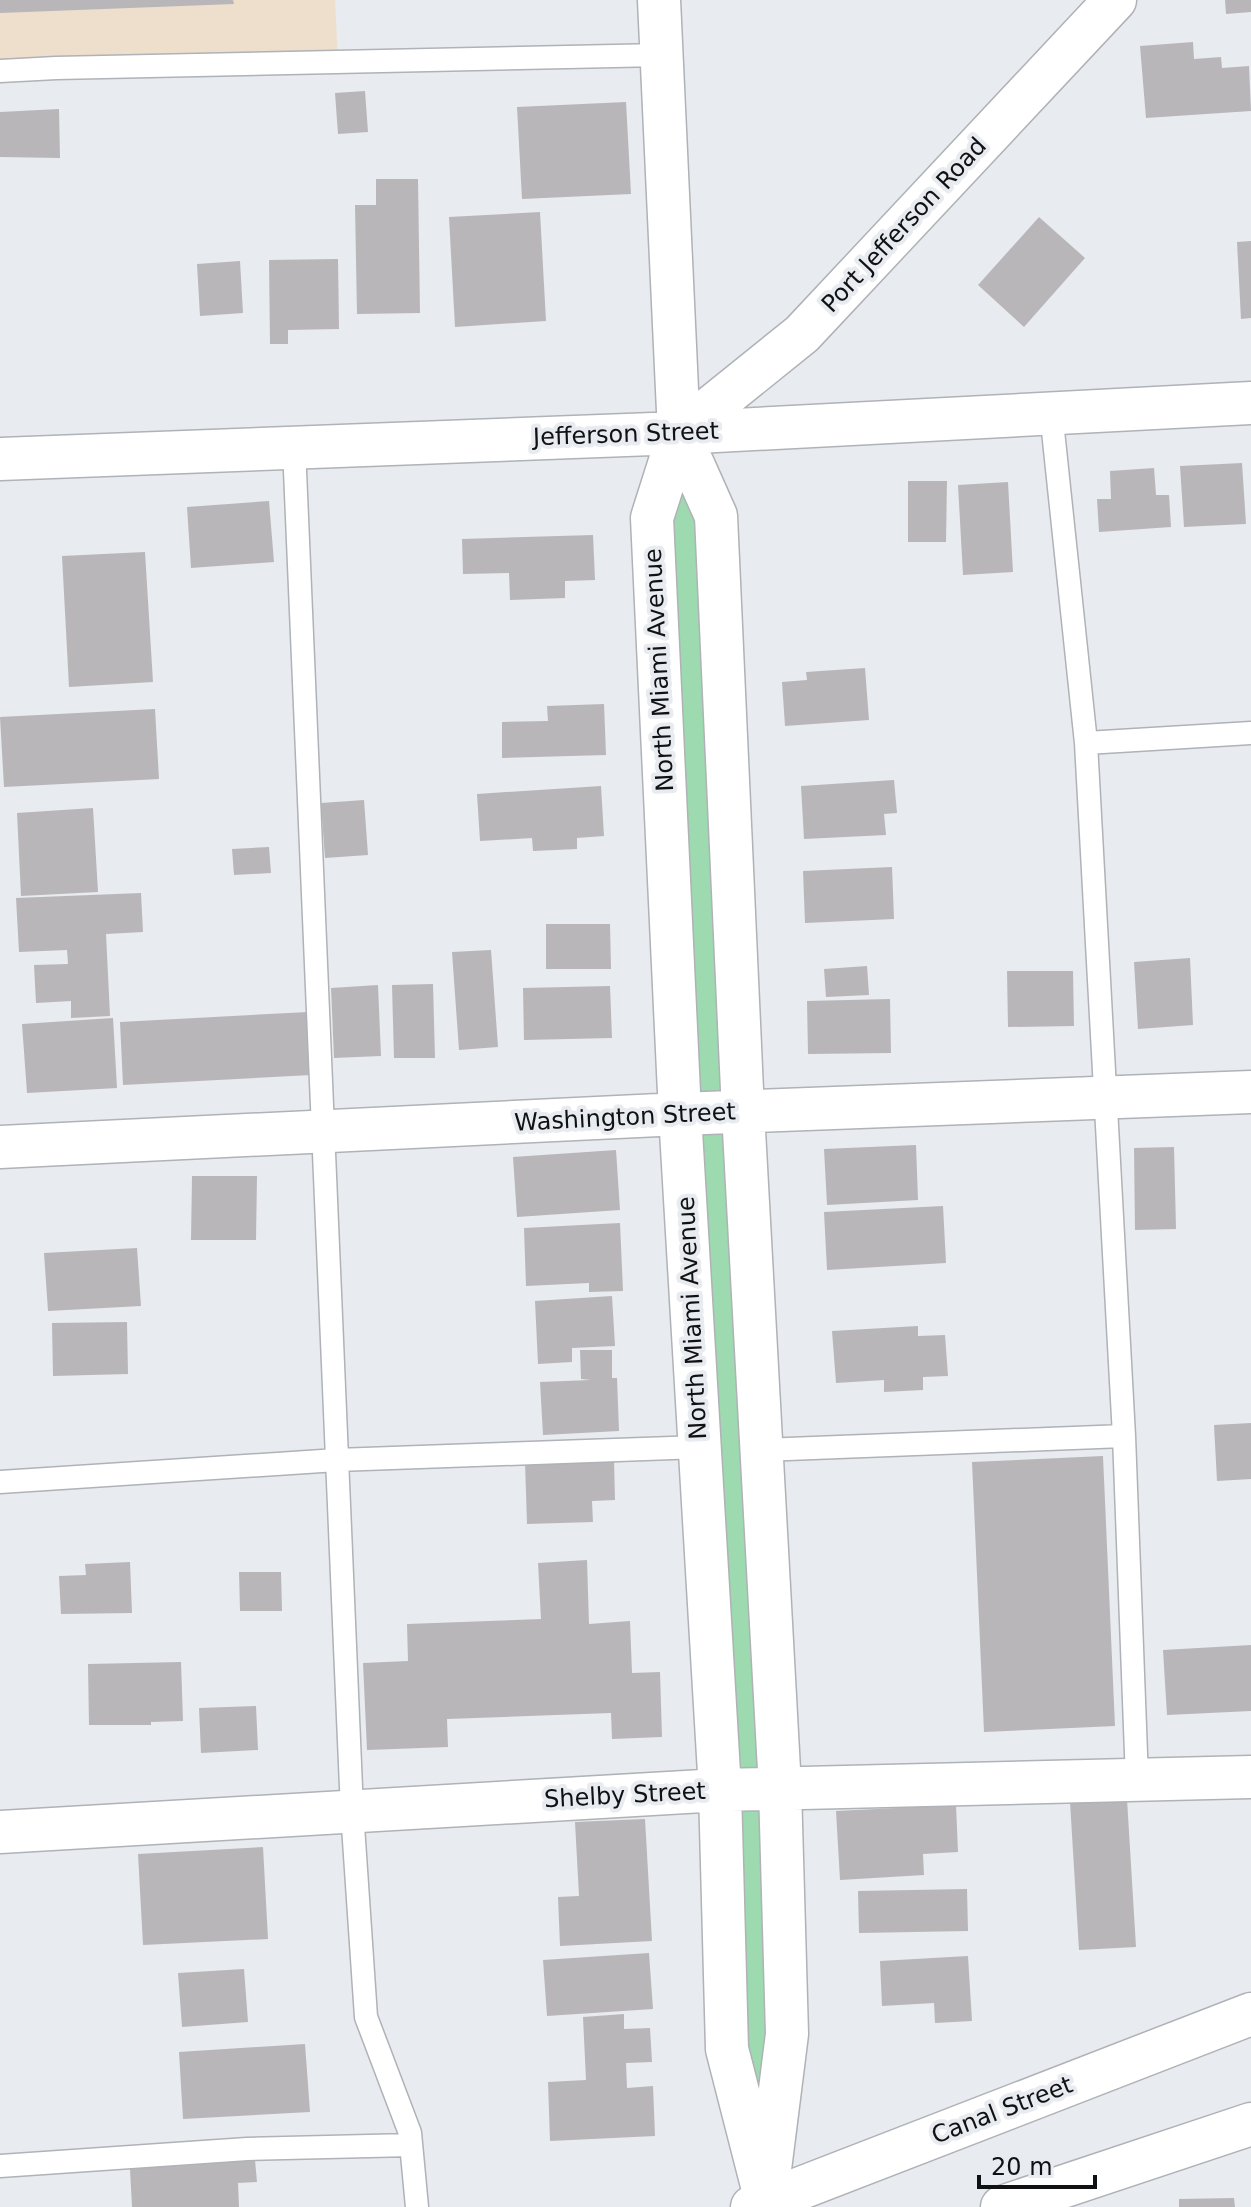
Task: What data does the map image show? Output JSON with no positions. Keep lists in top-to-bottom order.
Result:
{
  "streets": {
    "street": [
      "Port Jefferson Road",
      "Jefferson Street",
      "North Miami Avenue",
      "Washington Street",
      "Shelby Street",
      "Canal Street"
    ]
  },
  "crossings": [
    ["Port Jefferson Road", "Jefferson Street"],
    ["Port Jefferson Road", "North Miami Avenue"],
    ["Jefferson Street", "North Miami Avenue"],
    ["North Miami Avenue", "Washington Street"],
    ["North Miami Avenue", "Shelby Street"],
    ["North Miami Avenue", "Canal Street"]
  ],
  "scale_bar": "20 m"
}
